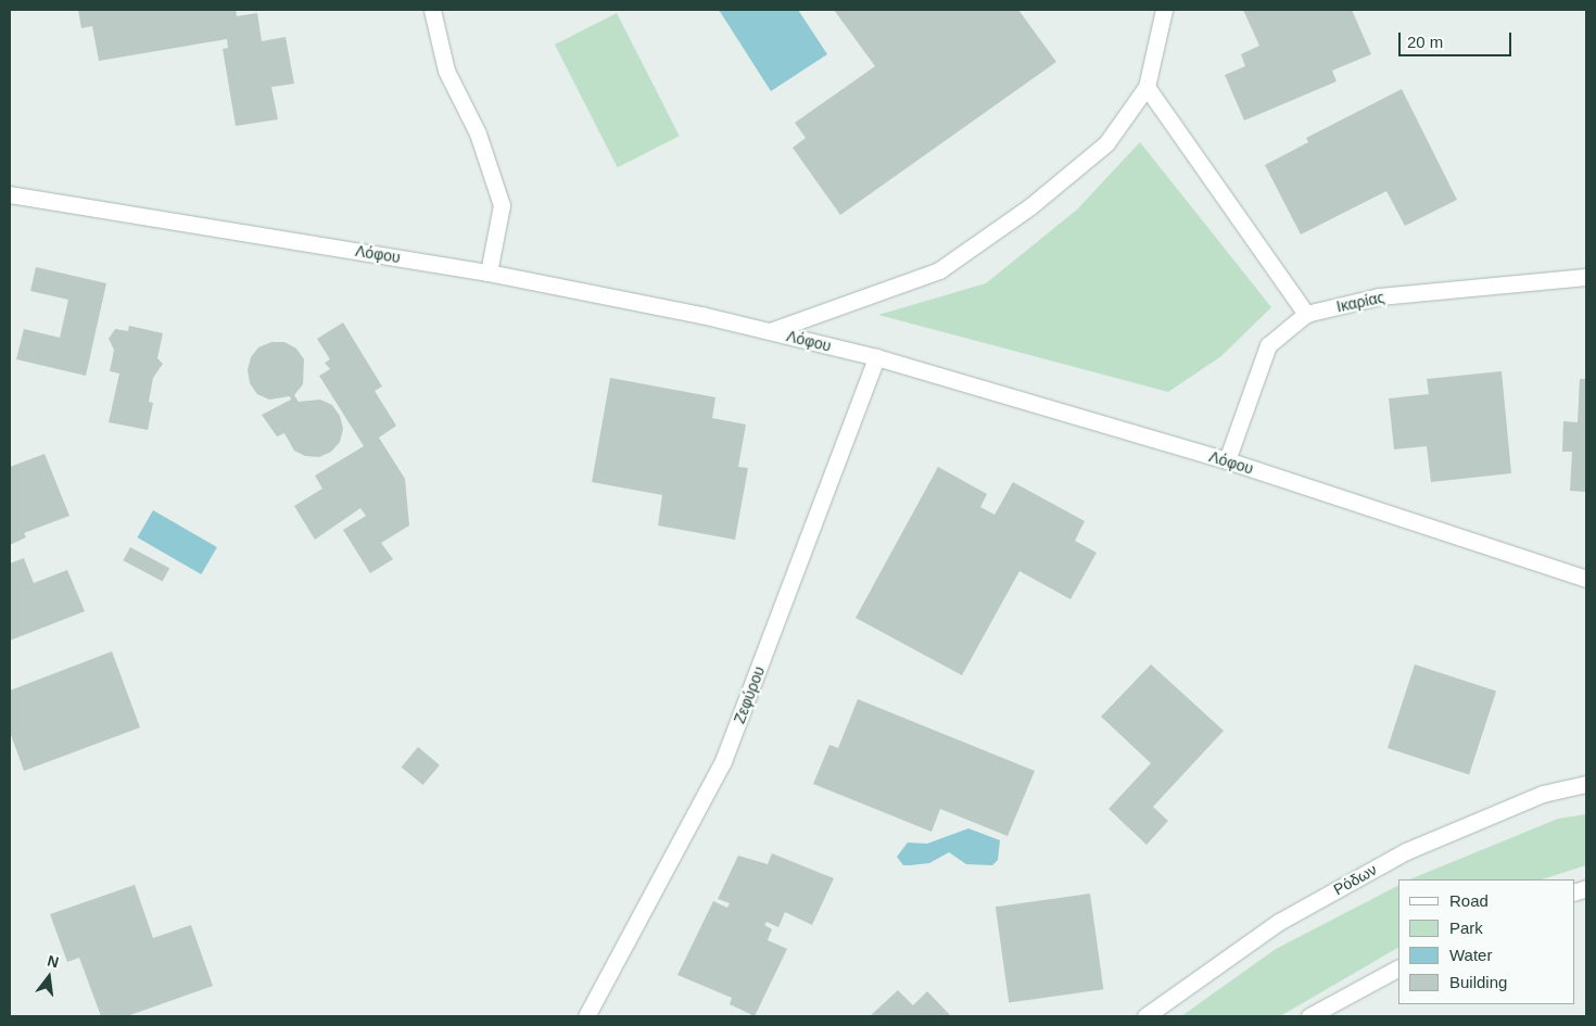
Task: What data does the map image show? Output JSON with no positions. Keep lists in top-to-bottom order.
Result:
{
  "streets": {
    "street": [
      "Λόφου",
      "Ικαρίας",
      "Ζεφύρου",
      "Ρόδων"
    ]
  },
  "crossings": [
    ["Λόφου", "Ικαρίας"],
    ["Λόφου", "Ζεφύρου"]
  ],
  "legend": [
    "Road",
    "Park",
    "Water",
    "Building"
  ],
  "scale_bar": "20 m",
  "north": "top"
}
